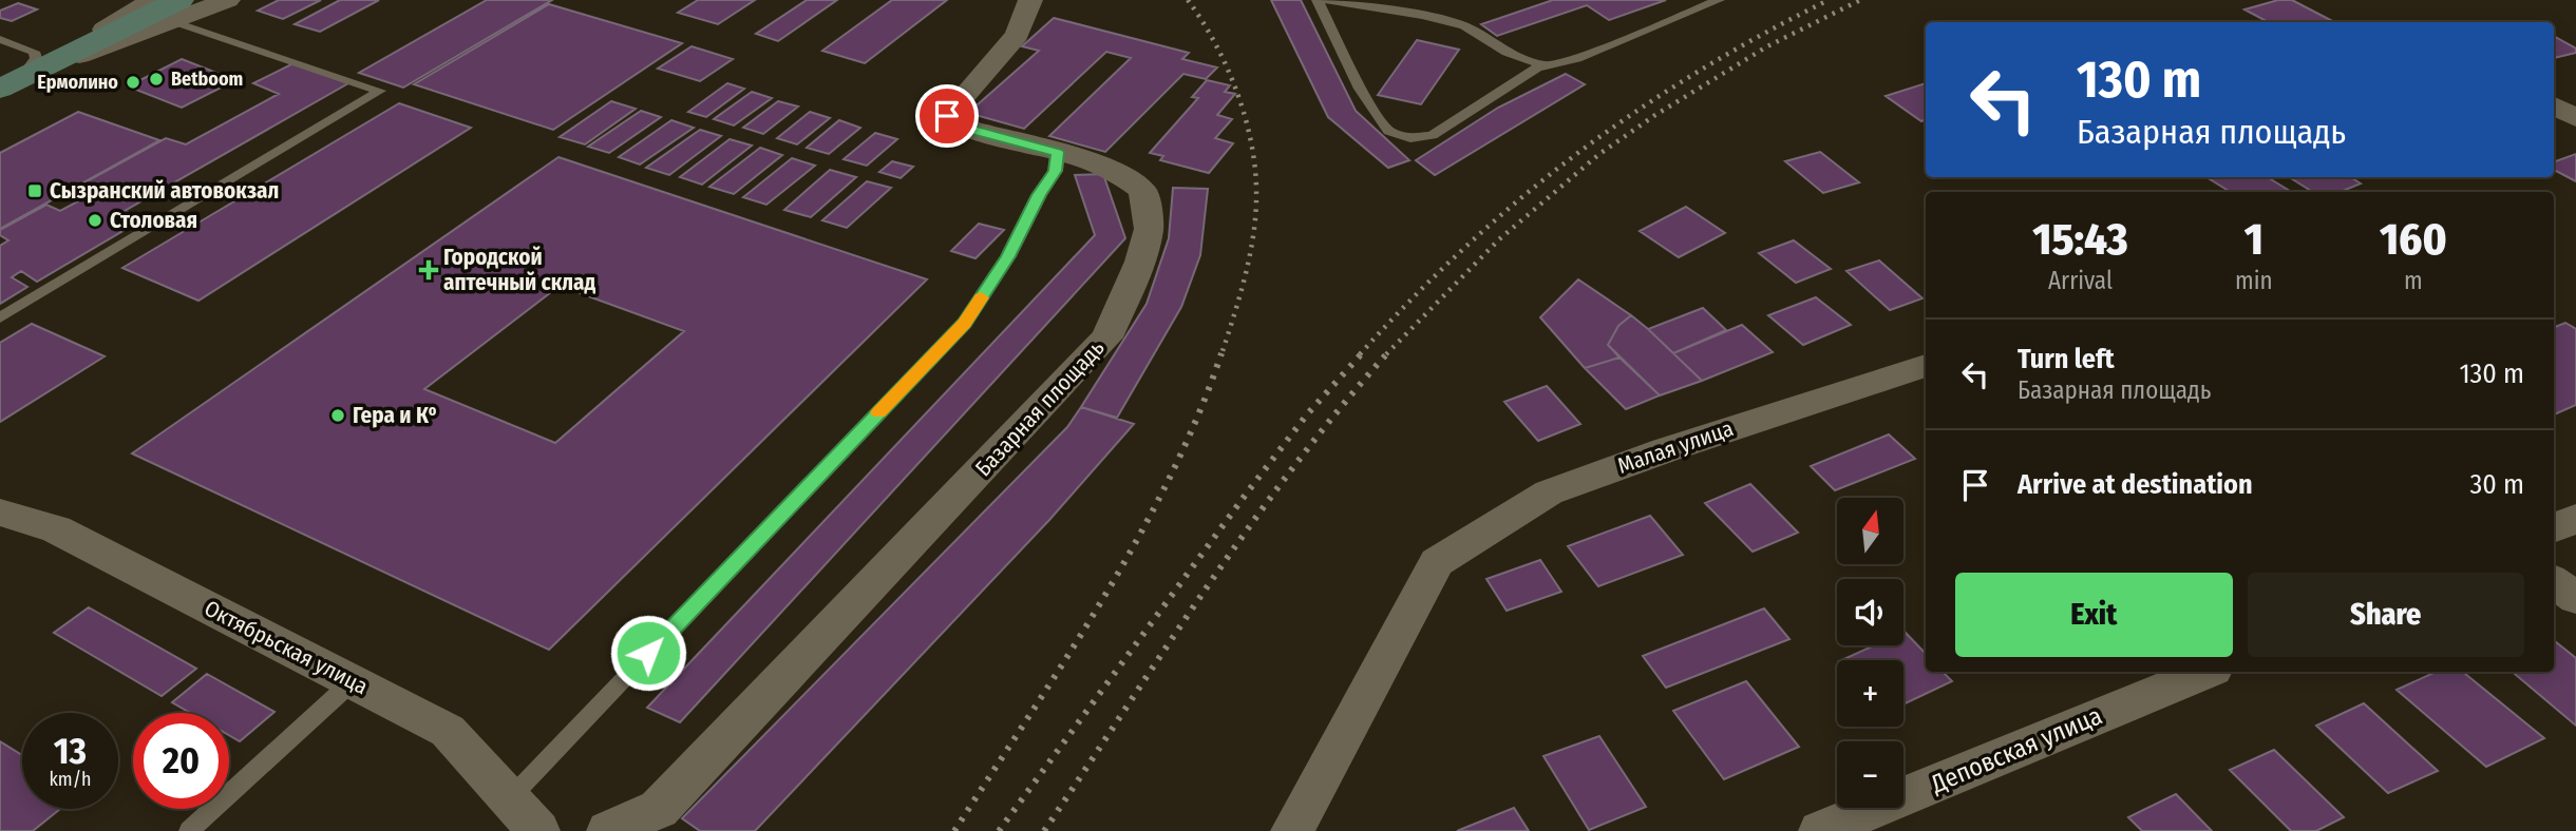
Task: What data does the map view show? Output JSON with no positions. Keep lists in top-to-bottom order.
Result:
{
  "streets": {
    "street": [
      "Базарная площадь",
      "Малая улица",
      "Октябрьская улица",
      "Деповская улица"
    ]
  },
  "places": {
    "other": [
      "Betboom",
      "Ермолино",
      "Столовая",
      "Гера и К⁰"
    ],
    "transit": ["Сызранский автовокзал"],
    "health": ["Городской аптечный склад"]
  },
  "north": "top",
  "page": {
    "turn": ["130 m", "Базарная площадь"],
    "eta": [
      "15:43",
      "Arrival",
      "1",
      "min",
      "160",
      "m"
    ],
    "list": [
      {
        "name": "Turn left",
        "note": "Базарная площадь",
        "value": "130 m"
      },
      {
        "name": "Arrive at destination",
        "value": "30 m"
      }
    ],
    "map_buttons": ["+", "−"],
    "buttons": ["Exit", "Share"],
    "speed": "13 km/h",
    "limit": "20"
  }
}
